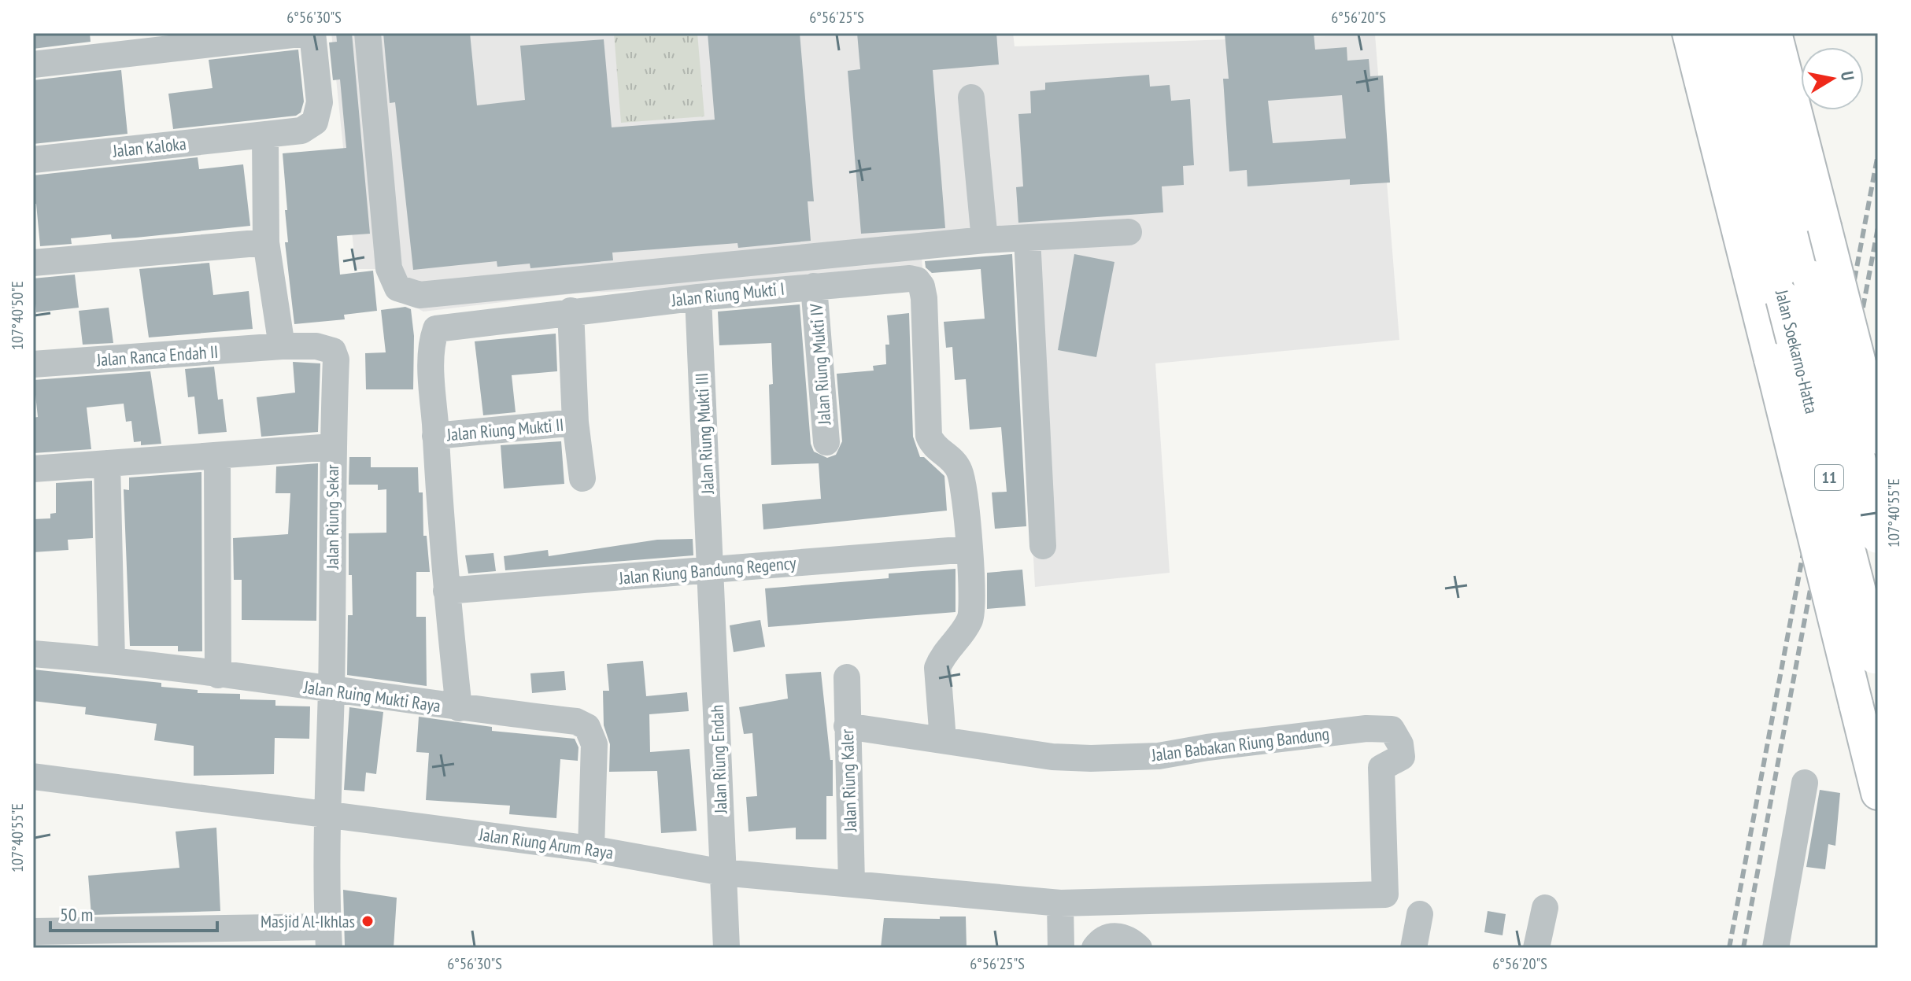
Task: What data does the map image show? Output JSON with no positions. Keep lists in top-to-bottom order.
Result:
{
  "streets": {
    "highway": ["Jalan Soekarno-Hatta", "11"],
    "street": [
      "Jalan Kaloka",
      "Jalan Riung Mukti I",
      "Jalan Ranca Endah II",
      "Jalan Riung Mukti IV",
      "Jalan Riung Mukti II",
      "Jalan Riung Mukti III",
      "Jalan Riung Sekar",
      "Jalan Riung Bandung Regency",
      "Jalan Ruing Mukti Raya",
      "Jalan Babakan Riung Bandung",
      "Jalan Riung Endah",
      "Jalan Riung Kaler",
      "Jalan Riung Arum Raya"
    ]
  },
  "crossings": [
    ["Jalan Riung Mukti I", "Jalan Riung Mukti IV"],
    ["Jalan Riung Mukti I", "Jalan Riung Mukti II"],
    ["Jalan Riung Mukti I", "Jalan Riung Mukti III"],
    ["Jalan Riung Mukti I", "Jalan Riung Bandung Regency"],
    ["Jalan Riung Mukti I", "Jalan Ruing Mukti Raya"],
    ["Jalan Riung Mukti I", "Jalan Babakan Riung Bandung"],
    ["Jalan Ranca Endah II", "Jalan Riung Sekar"],
    ["Jalan Riung Mukti III", "Jalan Riung Bandung Regency"],
    ["Jalan Riung Mukti III", "Jalan Riung Endah"],
    ["Jalan Riung Sekar", "Jalan Ruing Mukti Raya"],
    ["Jalan Riung Sekar", "Jalan Riung Arum Raya"],
    ["Jalan Riung Bandung Regency", "Jalan Riung Endah"],
    ["Jalan Ruing Mukti Raya", "Jalan Riung Arum Raya"],
    ["Jalan Babakan Riung Bandung", "Jalan Riung Kaler"],
    ["Jalan Babakan Riung Bandung", "Jalan Riung Arum Raya"],
    ["Jalan Riung Endah", "Jalan Riung Arum Raya"],
    ["Jalan Riung Kaler", "Jalan Riung Arum Raya"]
  ],
  "places": ["Masjid Al-Ikhlas"],
  "scale_bar": "50 m",
  "north": "right",
  "coordinates": [
    "6°56'30\"S",
    "6°56'25\"S",
    "6°56'20\"S",
    "107°40'50\"E",
    "107°40'55\"E"
  ]
}
